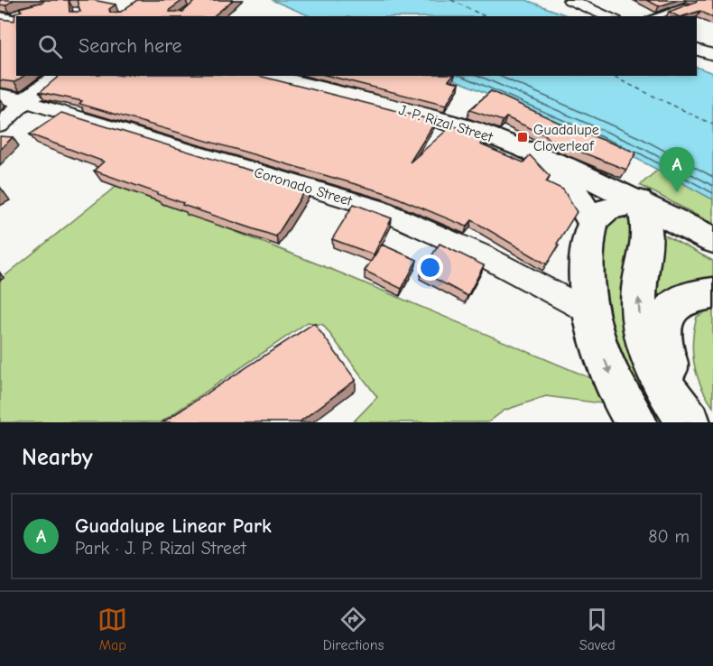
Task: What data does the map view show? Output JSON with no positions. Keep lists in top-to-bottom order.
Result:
{
  "streets": {
    "main road": ["J. P. Rizal Street"],
    "street": ["Coronado Street"]
  },
  "places": {
    "transit": ["Guadalupe Cloverleaf"]
  },
  "page": {
    "search": "Search here",
    "pins": "A",
    "heading": "Nearby",
    "list": [
      {
        "mark": "A",
        "name": "Guadalupe Linear Park",
        "note": "Park · J. P. Rizal Street",
        "value": "80 m"
      }
    ],
    "nav": ["Map", "Directions", "Saved"]
  }
}
